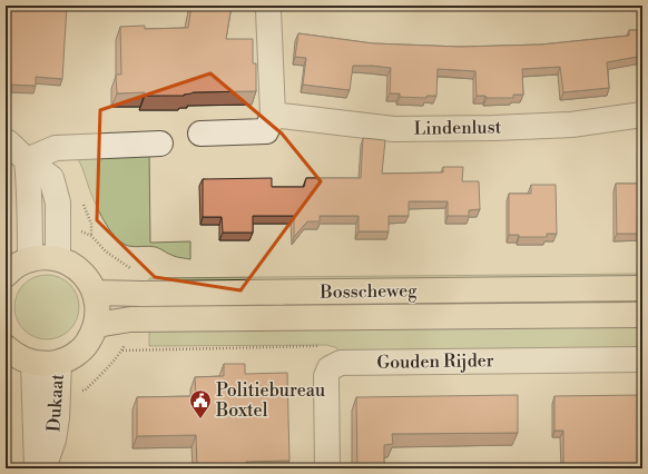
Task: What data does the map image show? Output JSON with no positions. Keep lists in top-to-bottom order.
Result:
{
  "streets": {
    "main road": ["Bosscheweg"],
    "street": ["Lindenlust", "Gouden Rijder", "Dukaat"]
  },
  "places": {
    "public building": ["Politiebureau Boxtel"]
  }
}
